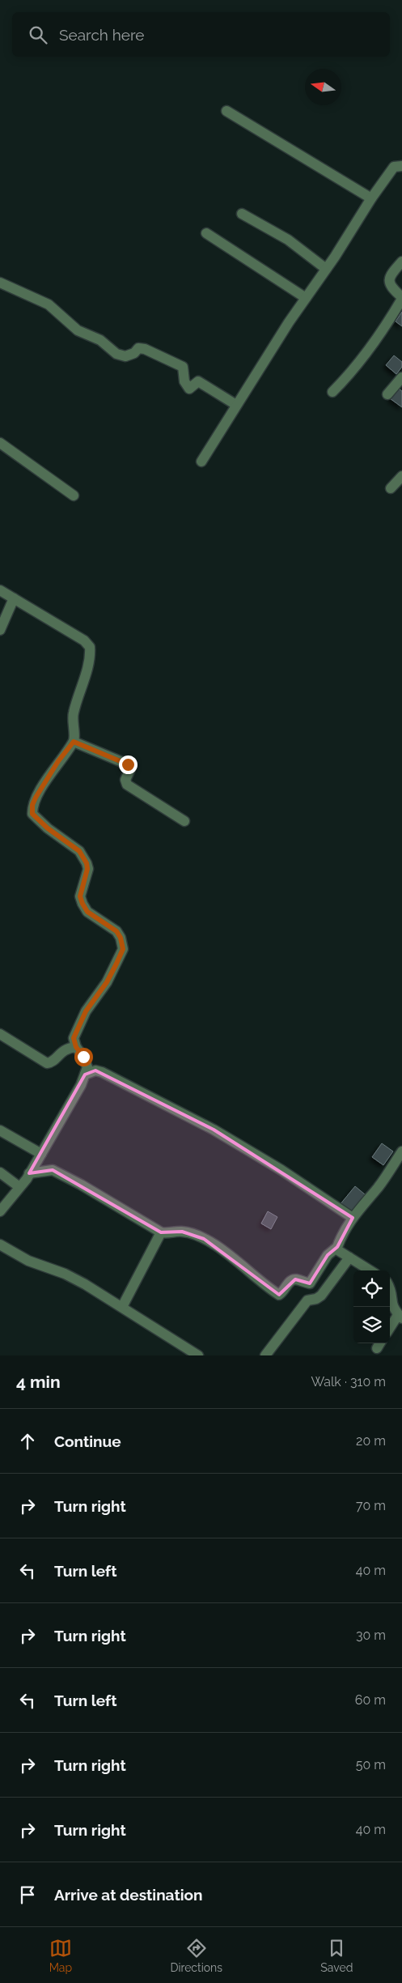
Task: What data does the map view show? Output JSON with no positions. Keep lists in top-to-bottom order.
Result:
{
  "north": "left",
  "page": {
    "search": "Search here",
    "heading": ["4 min", "Walk · 310 m"],
    "list": [
      ["Continue", "20 m"],
      ["Turn right", "70 m"],
      ["Turn left", "40 m"],
      ["Turn right", "30 m"],
      ["Turn left", "60 m"],
      ["Turn right", "50 m"],
      ["Turn right", "40 m"],
      "Arrive at destination"
    ],
    "nav": ["Map", "Directions", "Saved"]
  }
}
